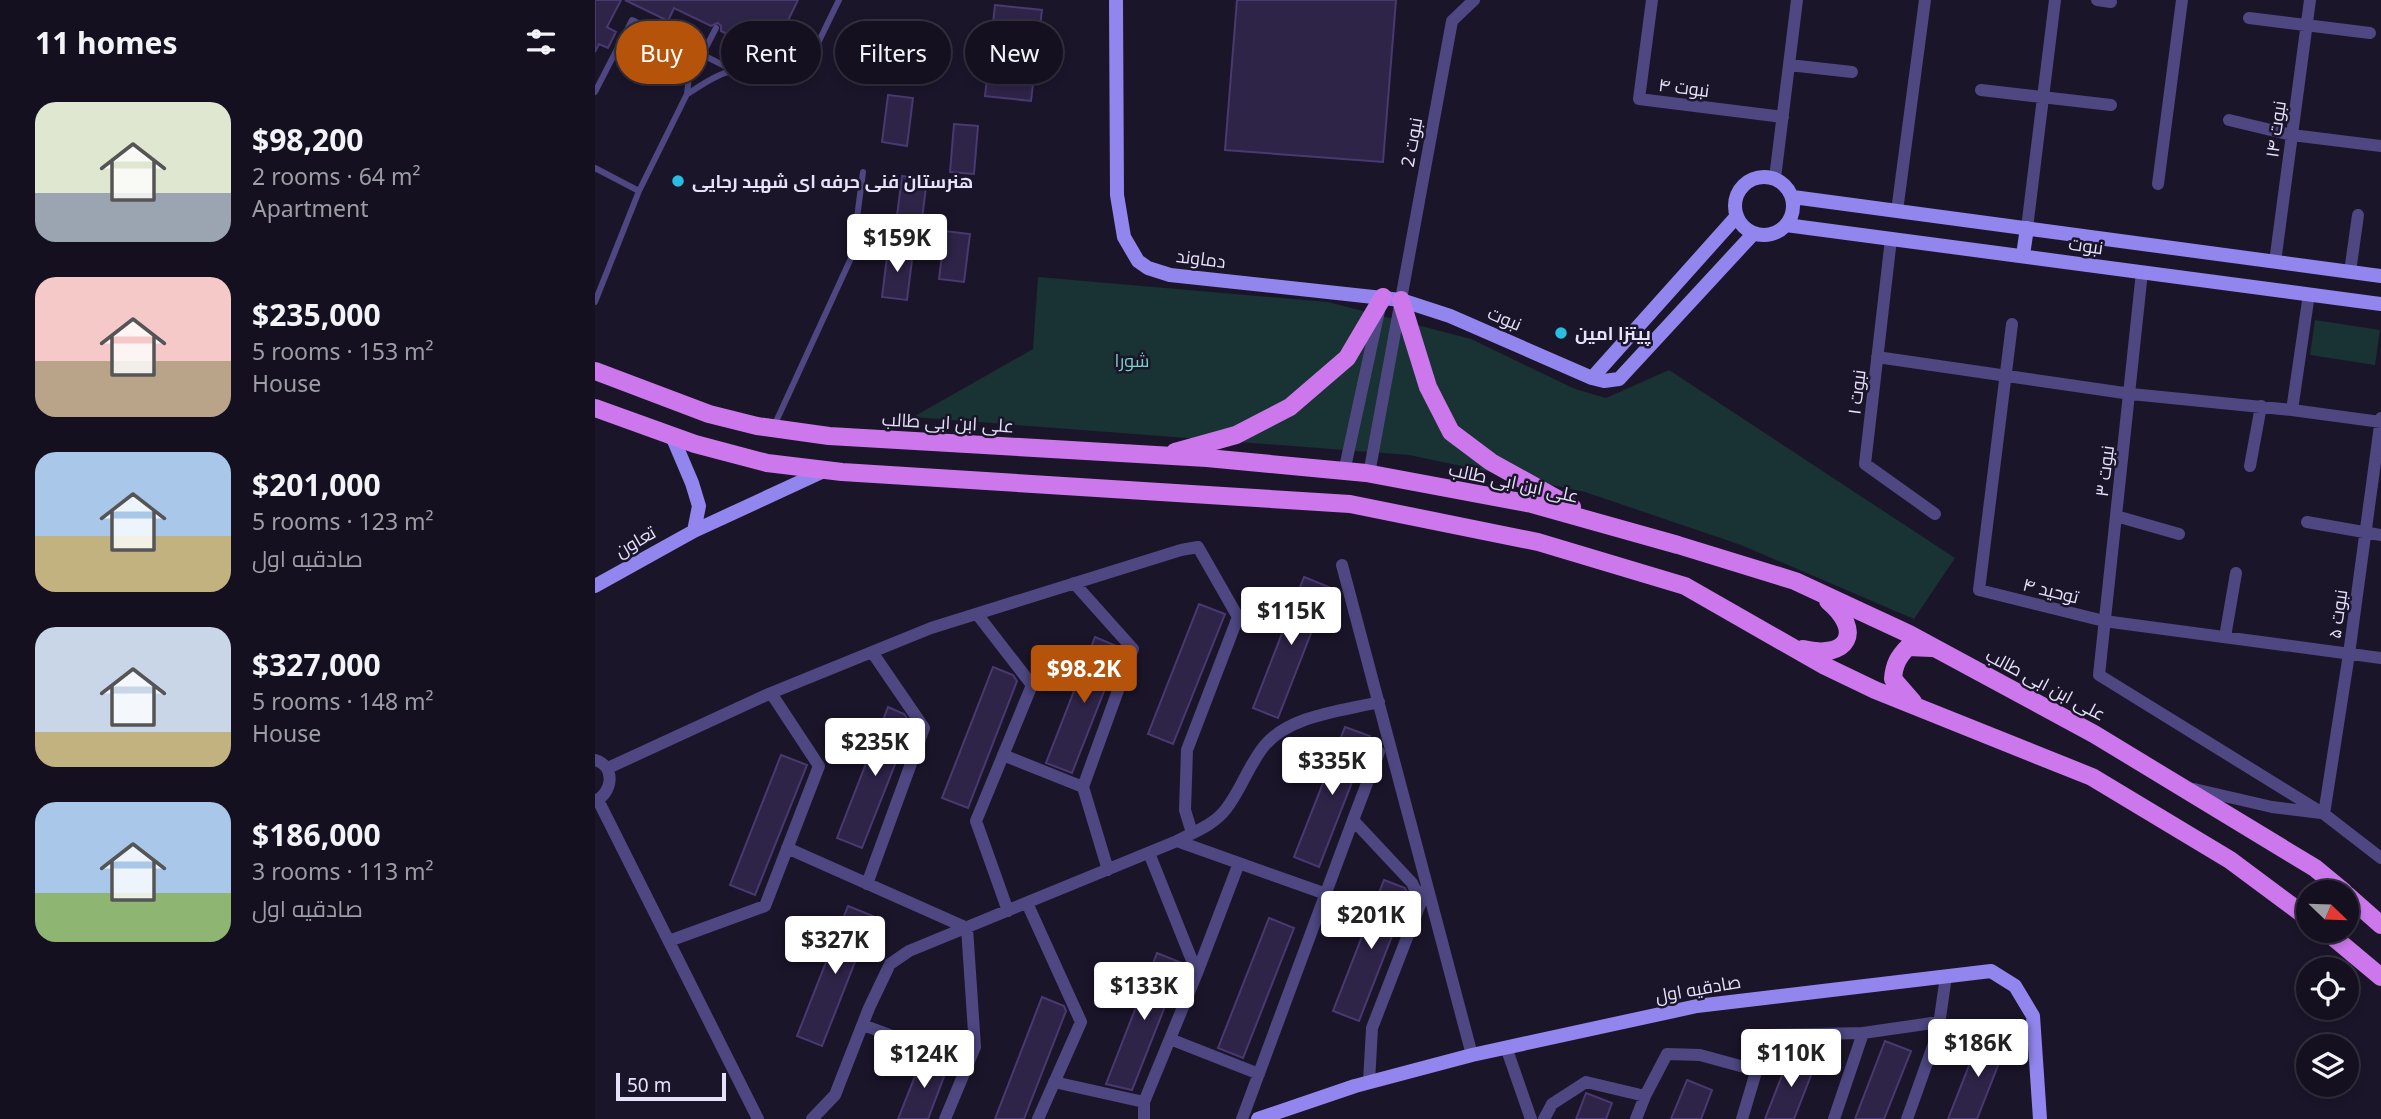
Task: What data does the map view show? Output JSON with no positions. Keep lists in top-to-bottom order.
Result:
{
  "streets": {
    "main road": [
      "نبوت",
      "دماوند",
      "علی ابن ابی طالب",
      "تعاون",
      "صادقیه اول"
    ],
    "street": [
      "نبوت ۴",
      "نبوت ۱۴",
      "نبوت 2",
      "نبوت ۱",
      "نبوت ۳",
      "توحید ۴",
      "نبوت ۵"
    ]
  },
  "crossings": [
    ["نبوت ۱۴", "نبوت"],
    ["نبوت 2", "نبوت"],
    ["نبوت 2", "دماوند"],
    ["نبوت 2", "علی ابن ابی طالب"],
    ["نبوت", "دماوند"],
    ["نبوت", "نبوت ۱"],
    ["نبوت", "نبوت ۳"],
    ["نبوت ۳", "توحید ۴"],
    ["نبوت ۳", "نبوت ۵"],
    ["توحید ۴", "نبوت ۵"]
  ],
  "parks": ["شورا"],
  "places": ["هنرستان فنی حرفه ای شهید رجایی", "پیتزا امین"],
  "scale_bar": "50 m",
  "north": "bottom right",
  "page": {
    "heading": "11 homes",
    "chip": [
      "Buy",
      "Rent",
      "Filters",
      "New"
    ],
    "list": [
      {
        "name": "$98,200",
        "note": "2 rooms · 64 m² · Apartment"
      },
      {
        "name": "$235,000",
        "note": "5 rooms · 153 m² · House"
      },
      {
        "name": "$201,000",
        "note": "5 rooms · 123 m² · صادقیه اول"
      },
      {
        "name": "$327,000",
        "note": "5 rooms · 148 m² · House"
      },
      {
        "name": "$186,000",
        "note": "3 rooms · 113 m² · صادقیه اول"
      }
    ],
    "price": [
      "$159K",
      "$115K",
      "$98.2K",
      "$235K",
      "$335K",
      "$201K",
      "$327K",
      "$133K",
      "$186K",
      "$110K",
      "$124K"
    ],
    "scale": "50 m"
  }
}
